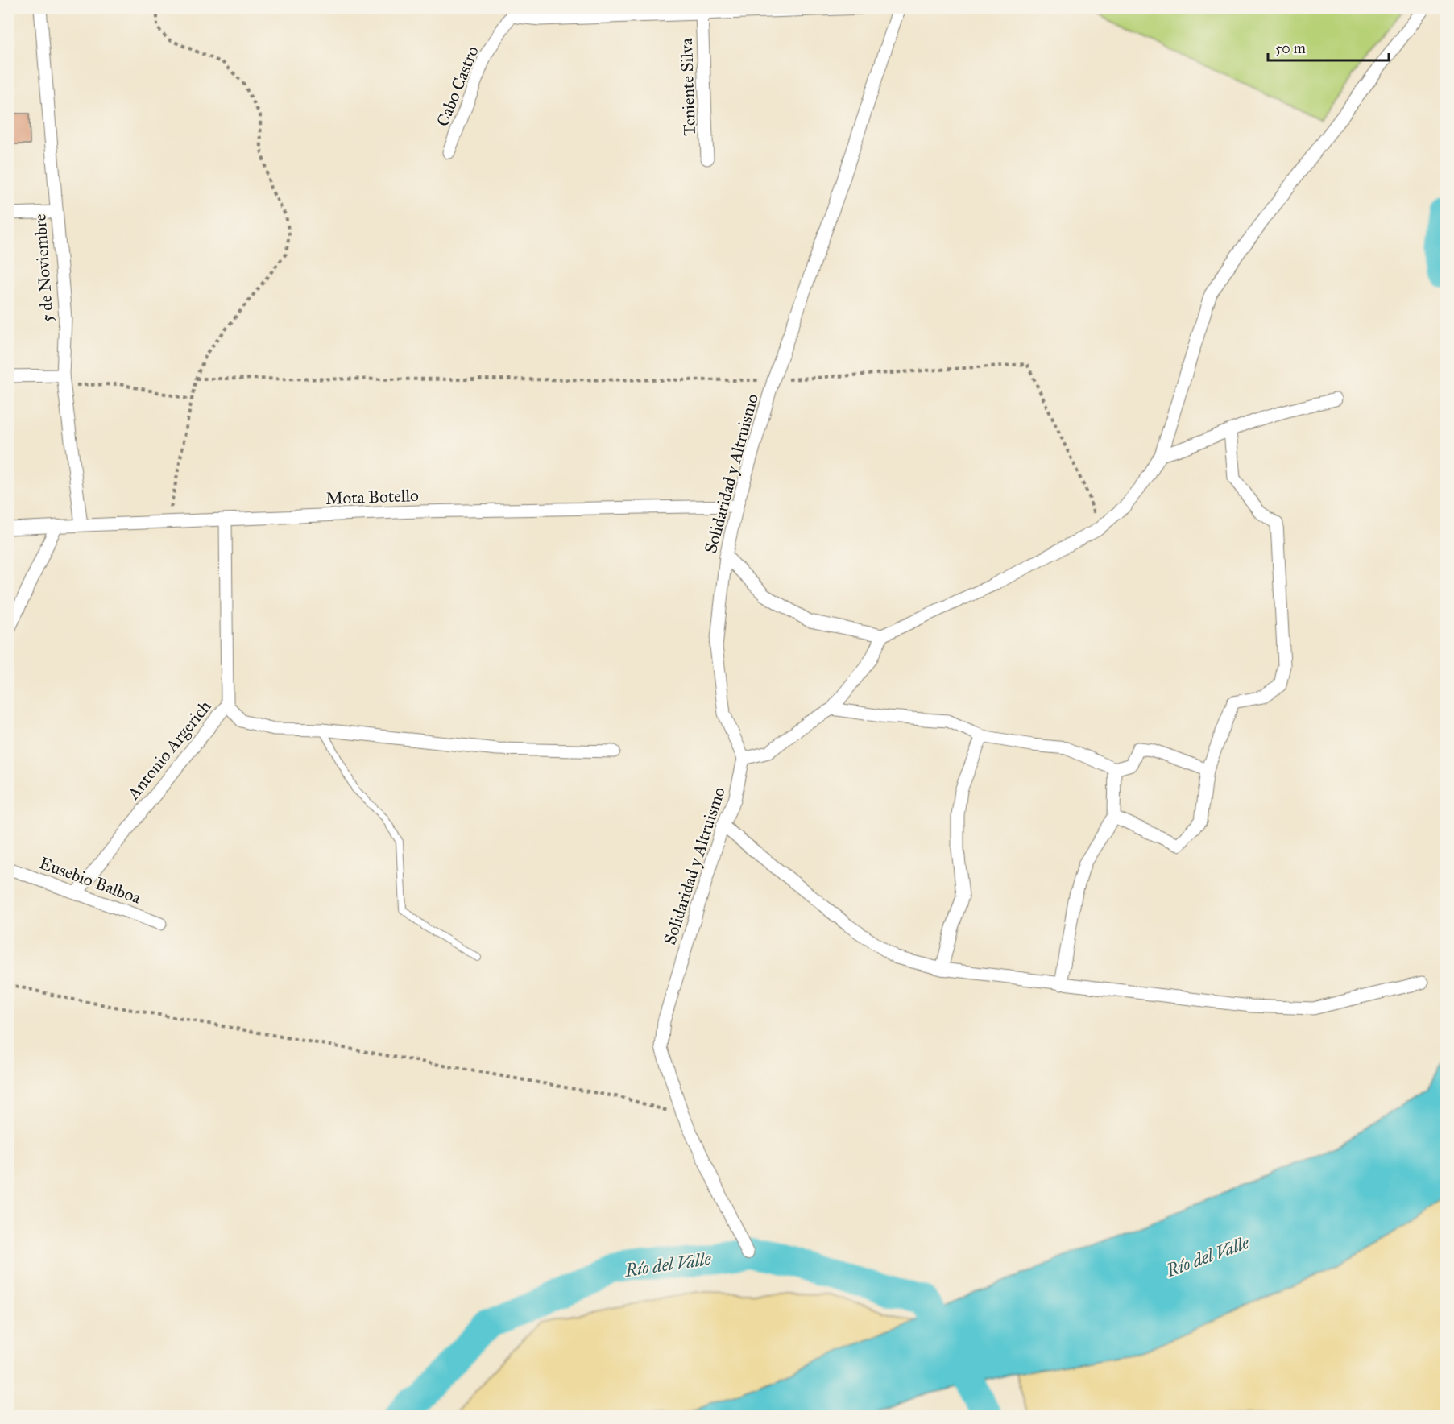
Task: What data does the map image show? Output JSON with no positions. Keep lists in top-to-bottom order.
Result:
{
  "streets": {
    "street": [
      "Cabo Castro",
      "Teniente Silva",
      "5 de Noviembre",
      "Solidaridad y Altruismo",
      "Mota Botello",
      "Antonio Argerich",
      "Eusebio Balboa"
    ]
  },
  "crossings": [
    ["5 de Noviembre", "Mota Botello"],
    ["Solidaridad y Altruismo", "Mota Botello"],
    ["Mota Botello", "Antonio Argerich"],
    ["Antonio Argerich", "Eusebio Balboa"]
  ],
  "water": ["Río del Valle"],
  "scale_bar": "50 m"
}
